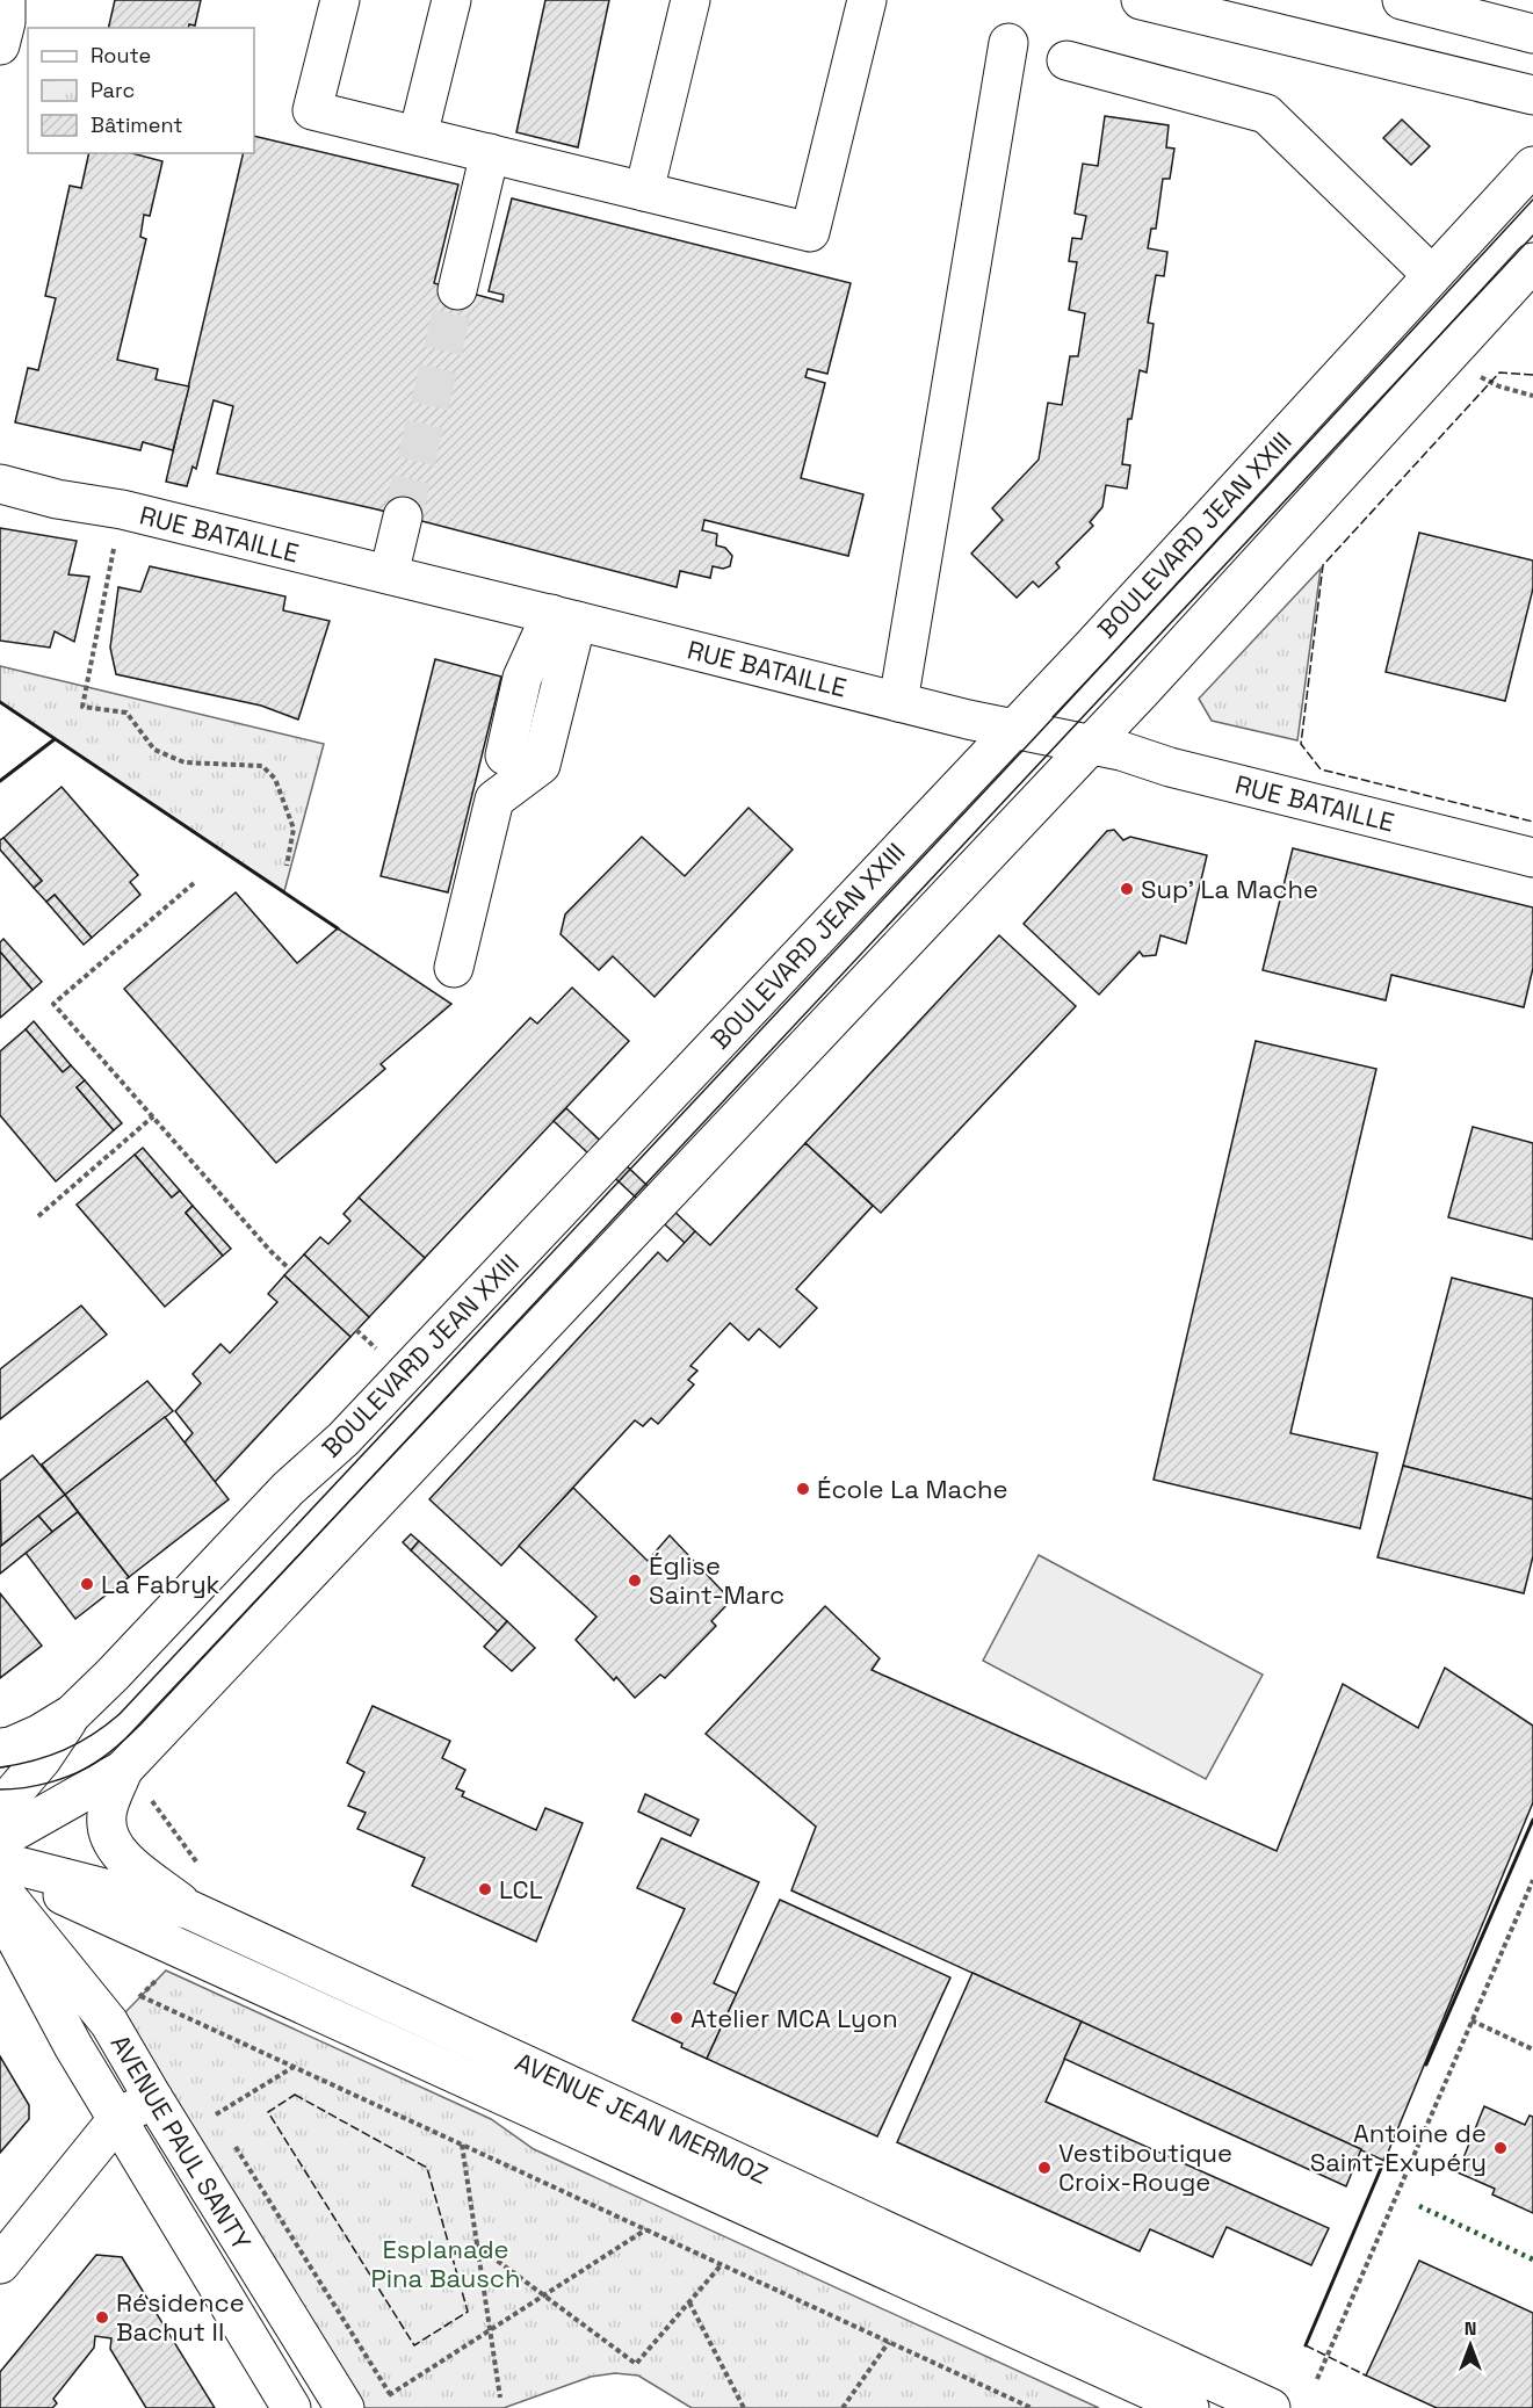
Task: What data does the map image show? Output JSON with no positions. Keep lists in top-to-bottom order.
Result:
{
  "streets": {
    "main road": [
      "RUE BATAILLE",
      "BOULEVARD JEAN XXIII",
      "AVENUE JEAN MERMOZ",
      "AVENUE PAUL SANTY"
    ]
  },
  "crossings": [
    ["RUE BATAILLE", "BOULEVARD JEAN XXIII"]
  ],
  "parks": ["Esplanade Pina Bausch"],
  "places": [
    "Sup' La Mache",
    "École La Mache",
    "Église Saint-Marc",
    "La Fabryk",
    "LCL",
    "Atelier MCA Lyon",
    "Antoine de Saint-Exupéry",
    "Vestiboutique Croix-Rouge",
    "Résidence Bachut II"
  ],
  "legend": ["Route", "Parc", "Bâtiment"],
  "north": "top"
}
